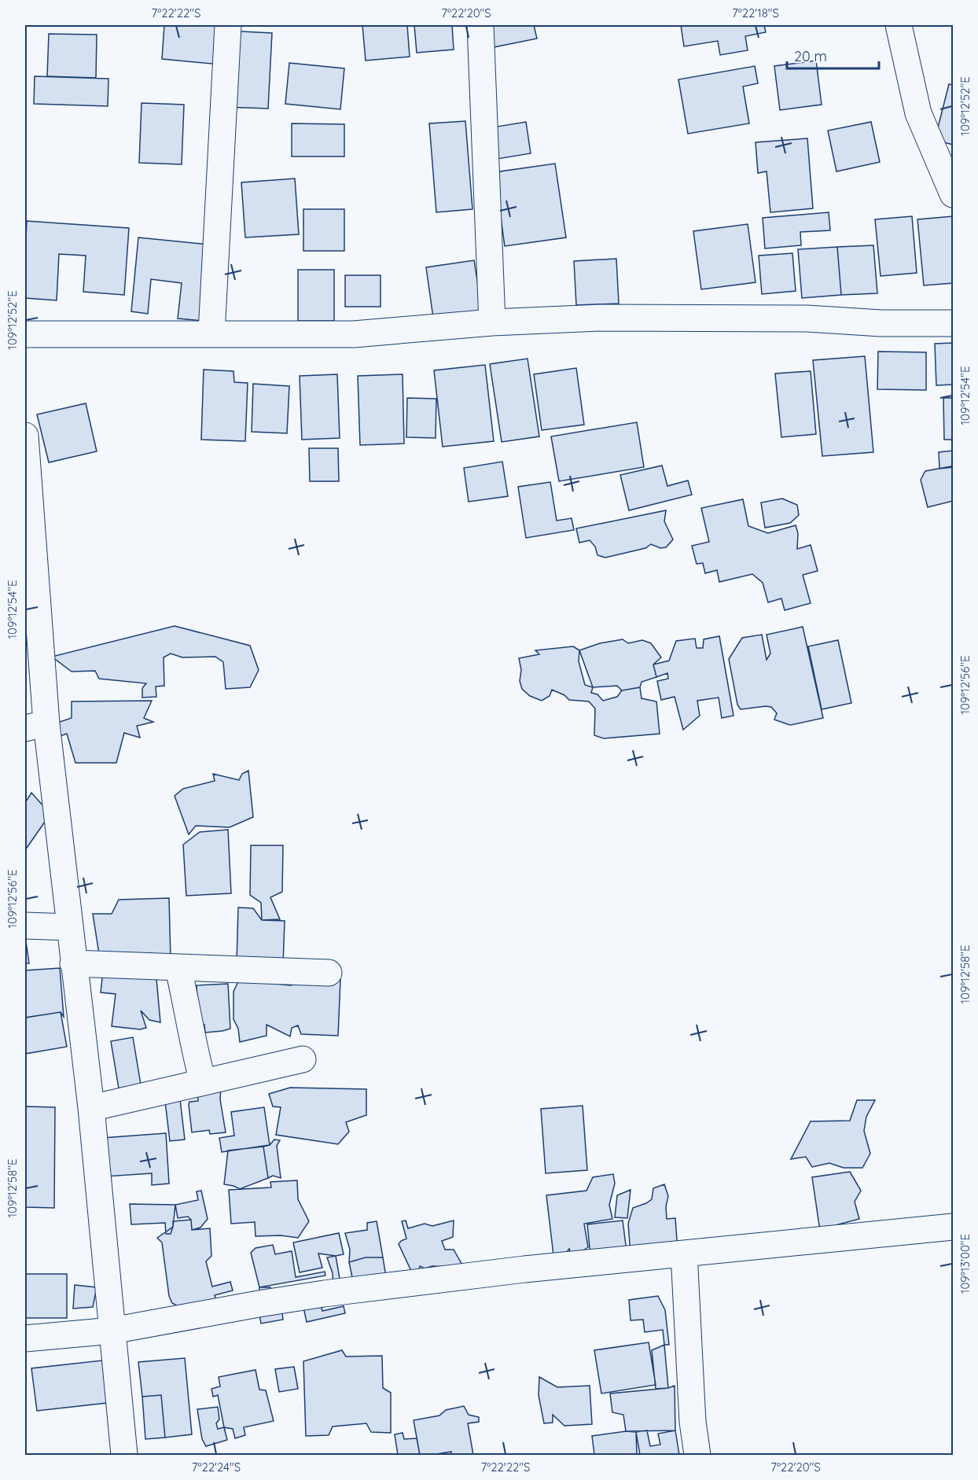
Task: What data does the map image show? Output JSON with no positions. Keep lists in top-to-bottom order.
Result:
{
  "scale_bar": "20 m",
  "coordinates": [
    "7°22'22\"S",
    "7°22'20\"S",
    "7°22'18\"S",
    "109°12'52\"E",
    "109°12'54\"E",
    "109°12'56\"E",
    "109°12'58\"E",
    "109°13'00\"E",
    "7°22'24\"S"
  ]
}
